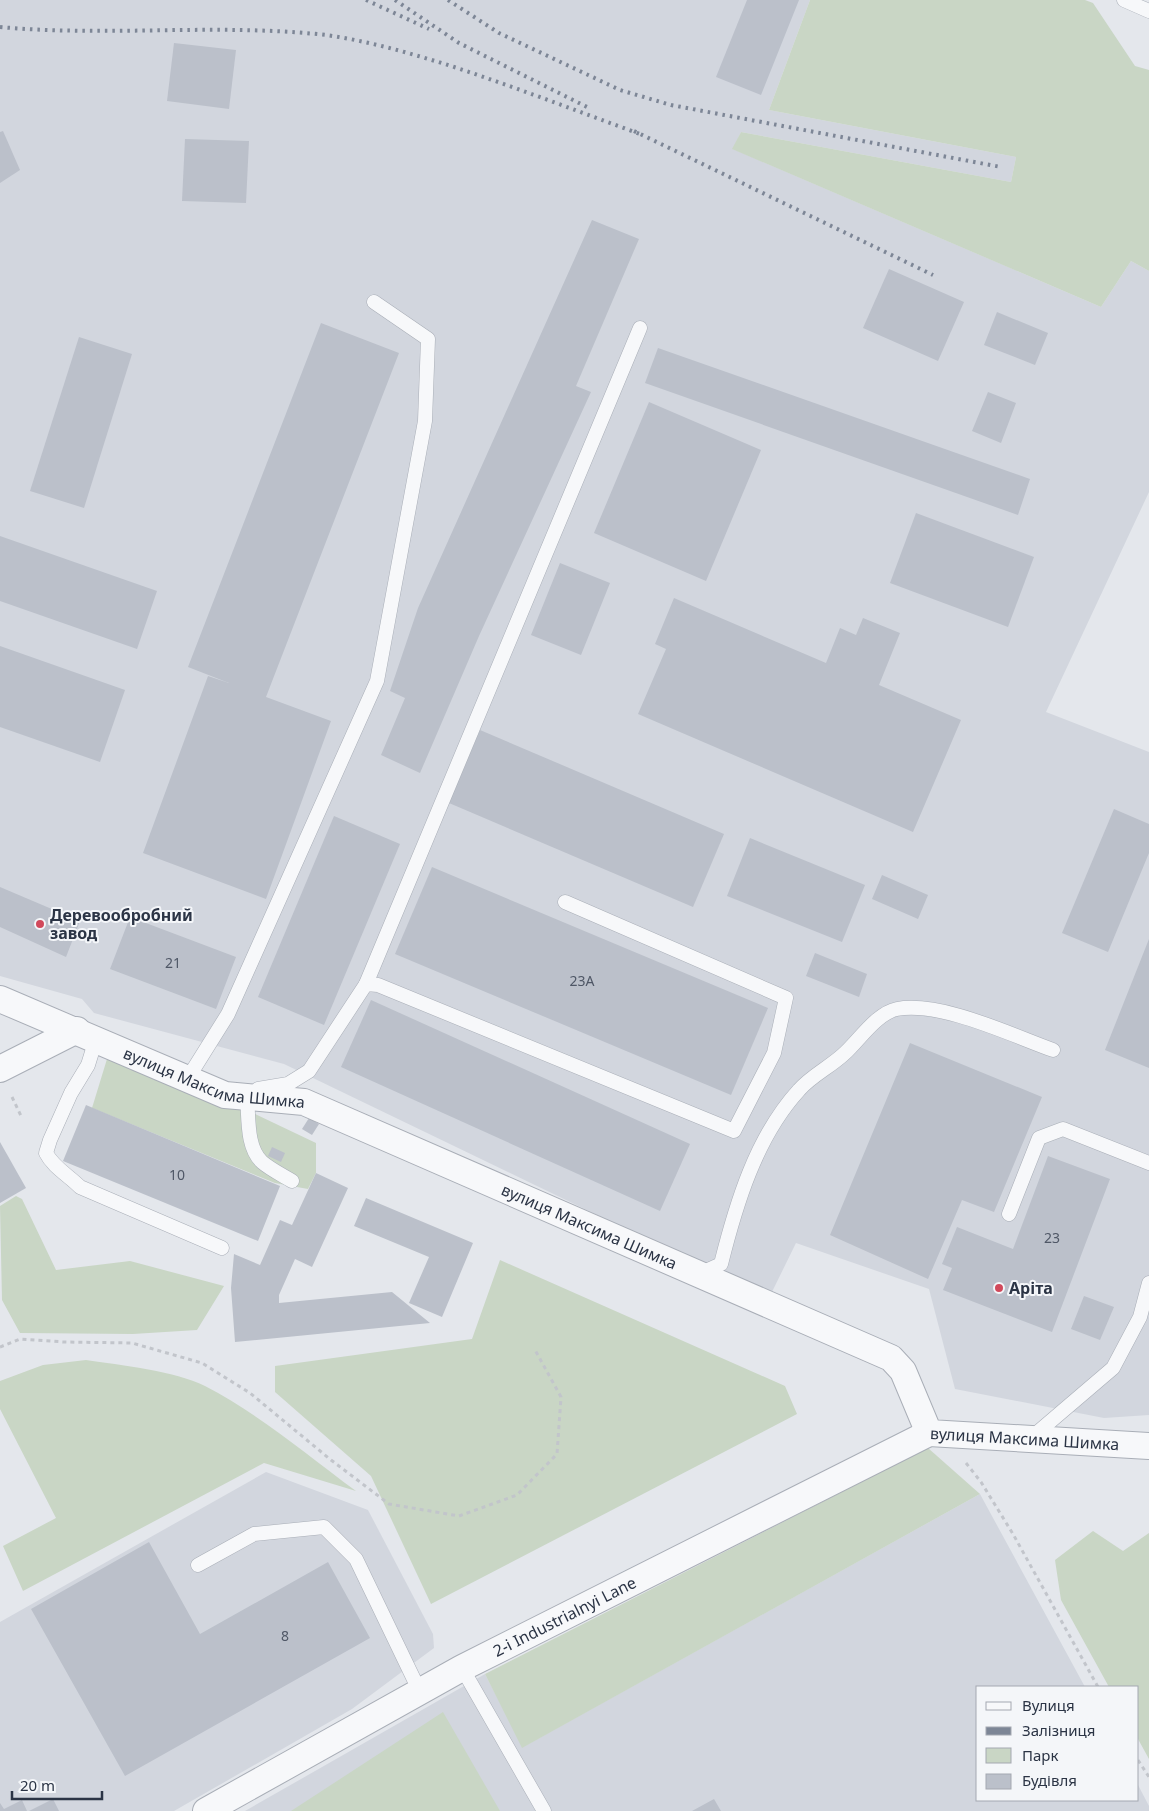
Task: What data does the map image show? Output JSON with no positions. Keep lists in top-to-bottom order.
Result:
{
  "streets": {
    "street": ["вулиця Максима Шимка", "2-i Industrialnyi Lane"]
  },
  "crossings": [
    ["вулиця Максима Шимка", "2-i Industrialnyi Lane"]
  ],
  "places": ["Деревообробний завод", "Аріта"],
  "house_numbers": [
    "21",
    "23А",
    "10",
    "23",
    "8"
  ],
  "legend": [
    "Вулиця",
    "Залізниця",
    "Парк",
    "Будівля"
  ],
  "scale_bar": "20 m"
}
